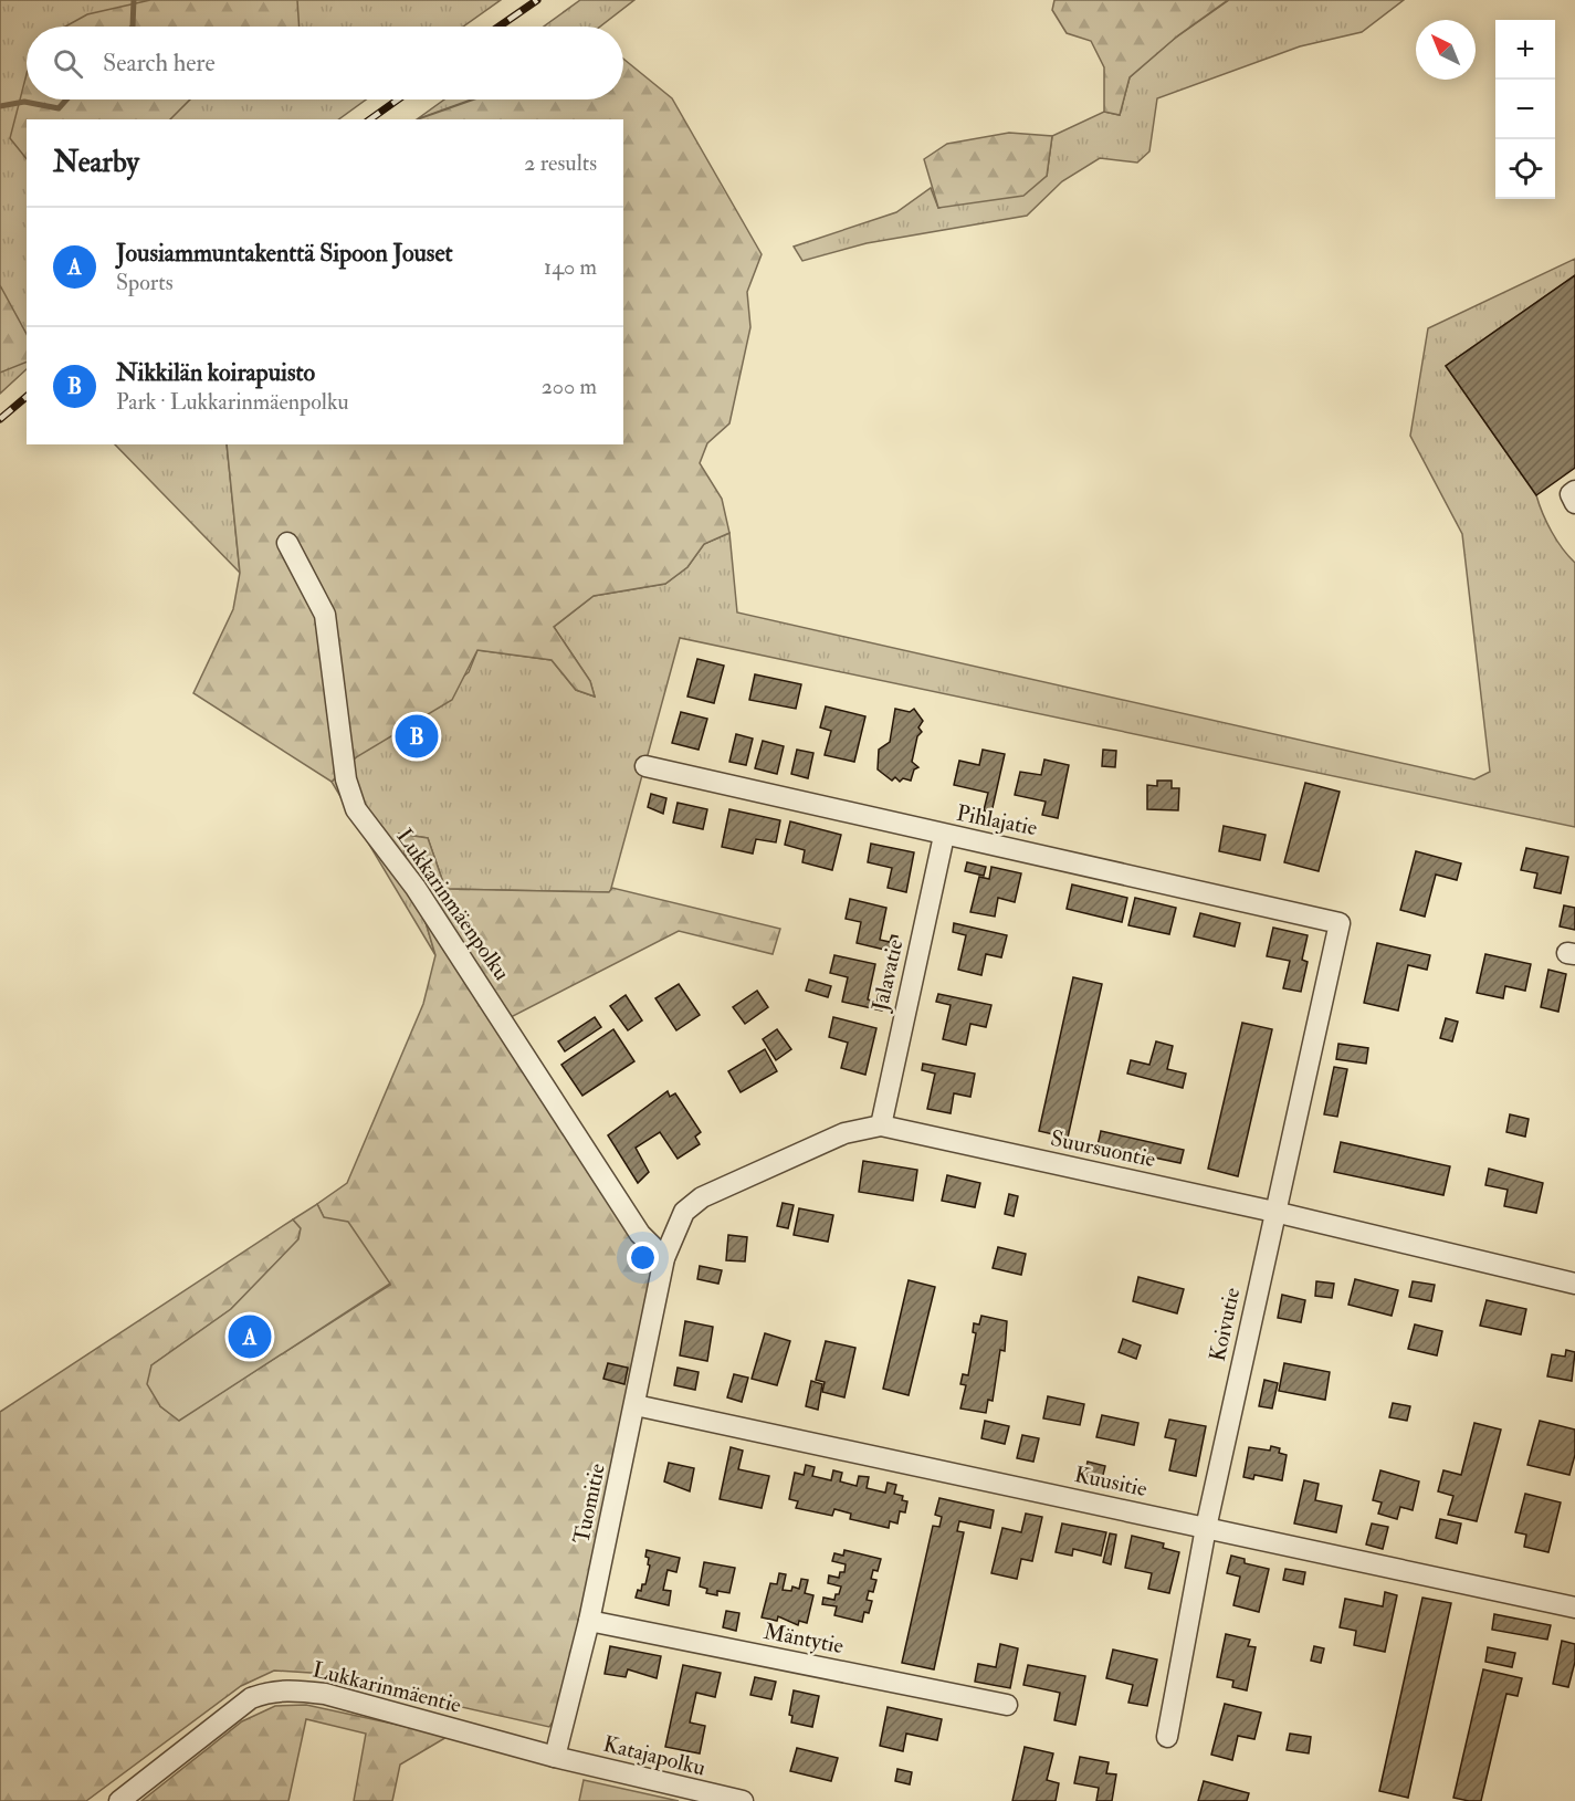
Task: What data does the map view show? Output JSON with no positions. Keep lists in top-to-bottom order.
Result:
{
  "streets": {
    "street": [
      "Pihlajatie",
      "Lukkarinmäenpolku",
      "Jalavatie",
      "Suursuontie",
      "Koivutie",
      "Kuusitie",
      "Tuomitie",
      "Mäntytie",
      "Lukkarinmäentie",
      "Katajapolku"
    ]
  },
  "crossings": [
    ["Pihlajatie", "Jalavatie"],
    ["Pihlajatie", "Koivutie"],
    ["Lukkarinmäenpolku", "Suursuontie"],
    ["Lukkarinmäenpolku", "Tuomitie"],
    ["Jalavatie", "Suursuontie"],
    ["Suursuontie", "Koivutie"],
    ["Suursuontie", "Tuomitie"],
    ["Koivutie", "Kuusitie"],
    ["Kuusitie", "Tuomitie"],
    ["Tuomitie", "Mäntytie"],
    ["Tuomitie", "Lukkarinmäentie"],
    ["Tuomitie", "Katajapolku"],
    ["Lukkarinmäentie", "Katajapolku"]
  ],
  "north": "top left",
  "page": {
    "map_buttons": ["+", "−"],
    "search": "Search here",
    "heading": ["Nearby", "2 results"],
    "list": [
      {
        "mark": "A",
        "name": "Jousiammuntakenttä Sipoon Jouset",
        "note": "Sports",
        "value": "140 m"
      },
      {
        "mark": "B",
        "name": "Nikkilän koirapuisto",
        "note": "Park · Lukkarinmäenpolku",
        "value": "200 m"
      }
    ],
    "pins": ["B", "A"]
  }
}
